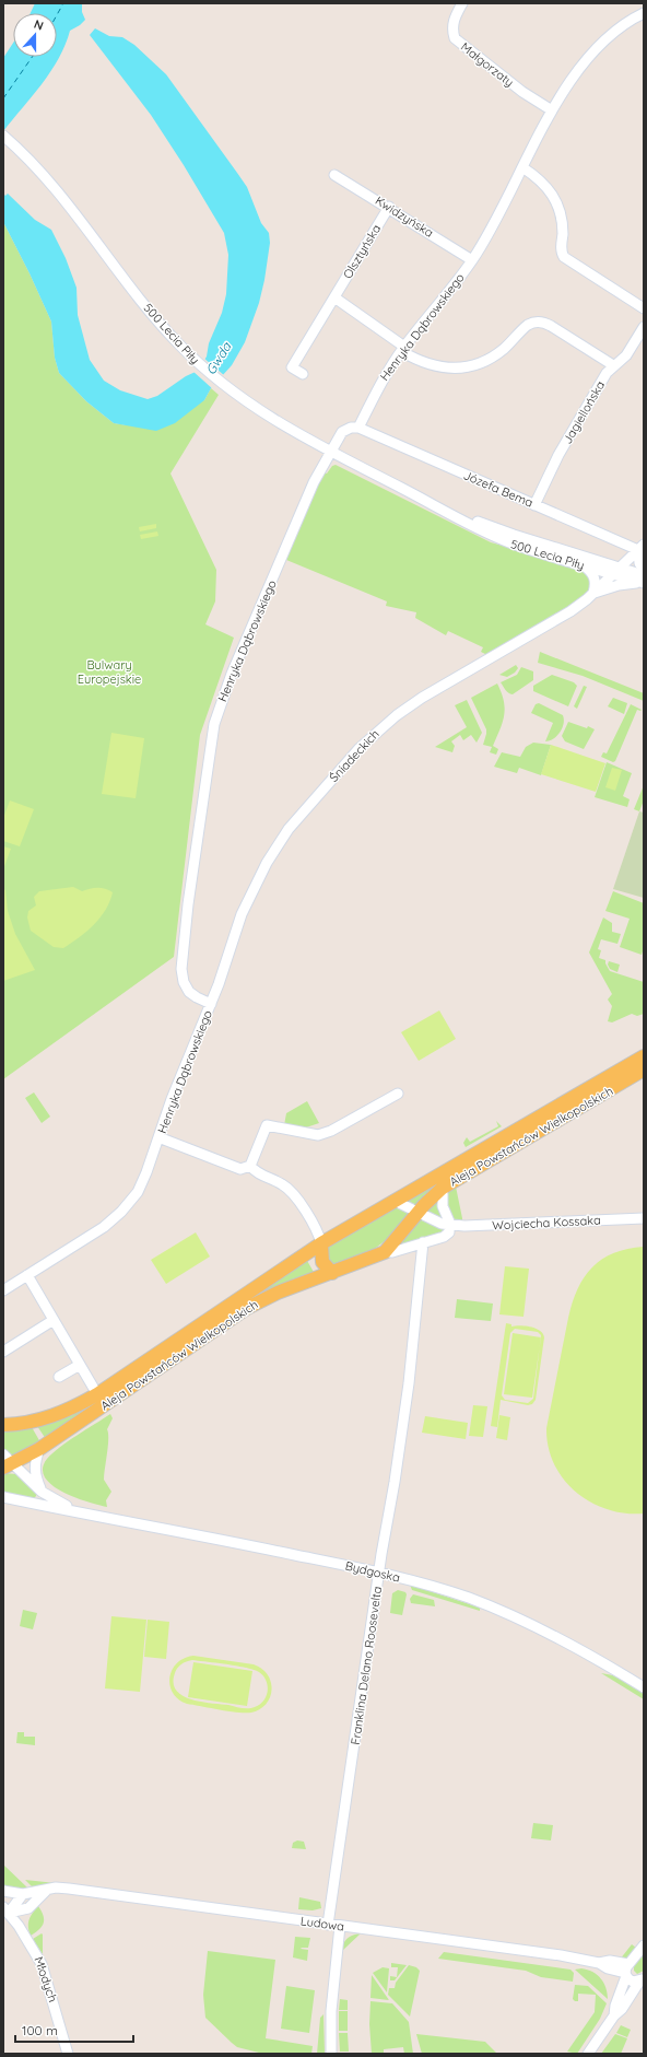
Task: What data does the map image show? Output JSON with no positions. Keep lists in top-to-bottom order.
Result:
{
  "streets": {
    "main road": ["Aleja Powstańców Wielkopolskich"],
    "street": [
      "Małgorzaty",
      "Kwidzyńska",
      "Olsztyńska",
      "Henryka Dąbrowskiego",
      "500 Lecia Piły",
      "Jagiellońska",
      "Józefa Bema",
      "Śniadeckich",
      "Wojciecha Kossaka",
      "Bydgoska",
      "Franklina Delano Roosevelta",
      "Ludowa",
      "Młodych"
    ]
  },
  "crossings": [
    ["Małgorzaty", "Henryka Dąbrowskiego"],
    ["Kwidzyńska", "Olsztyńska"],
    ["Kwidzyńska", "Henryka Dąbrowskiego"],
    ["Henryka Dąbrowskiego", "500 Lecia Piły"],
    ["Henryka Dąbrowskiego", "Józefa Bema"],
    ["Henryka Dąbrowskiego", "Śniadeckich"],
    ["500 Lecia Piły", "Śniadeckich"],
    ["Jagiellońska", "Józefa Bema"],
    ["Józefa Bema", "Śniadeckich"],
    ["Aleja Powstańców Wielkopolskich", "Wojciecha Kossaka"],
    ["Aleja Powstańców Wielkopolskich", "Bydgoska"],
    ["Bydgoska", "Franklina Delano Roosevelta"],
    ["Franklina Delano Roosevelta", "Ludowa"]
  ],
  "water": ["Gwda"],
  "parks": ["Bulwary Europejskie"],
  "scale_bar": "100 m",
  "north": "top"
}
